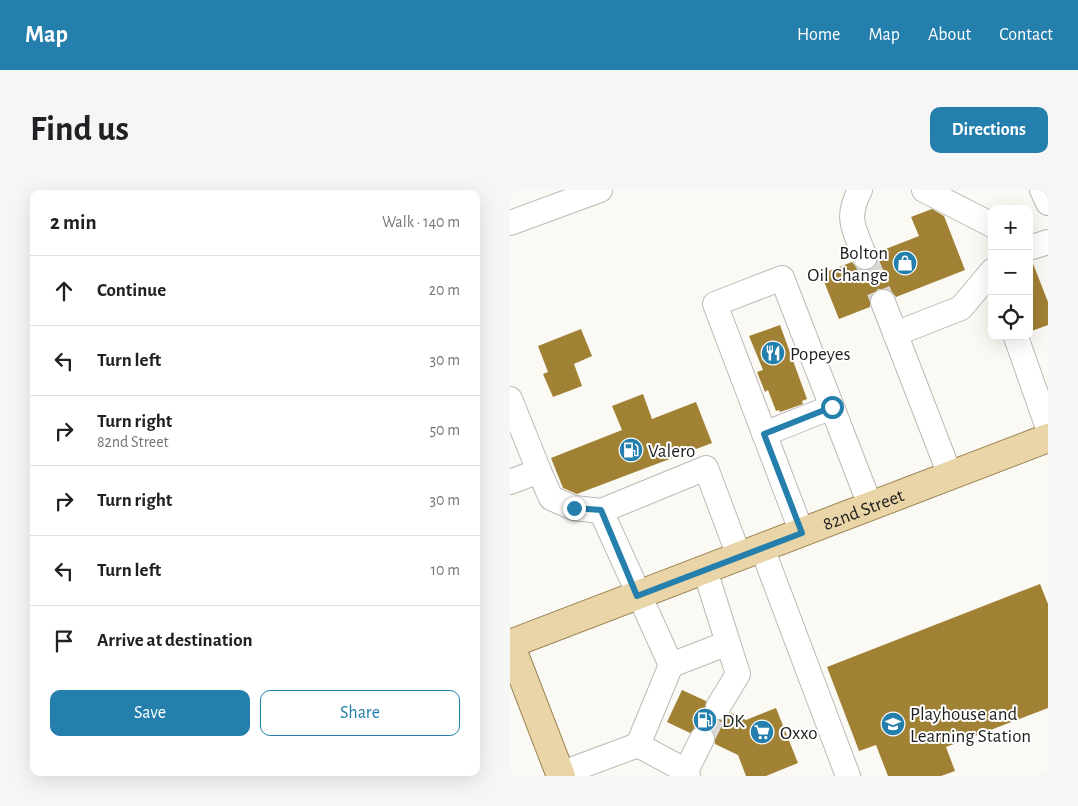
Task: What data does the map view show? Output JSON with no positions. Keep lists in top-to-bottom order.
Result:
{
  "streets": {
    "main road": ["82nd Street"]
  },
  "places": {
    "shop": ["Bolton Oil Change"],
    "restaurant": ["Popeyes"],
    "fuel station": ["Valero", "DK"],
    "school or university": ["Playhouse and Learning Station"],
    "supermarket": ["Oxxo"]
  },
  "page": {
    "header": "Map",
    "nav": [
      "Home",
      "Map",
      "About",
      "Contact"
    ],
    "buttons": [
      "Directions",
      ["Save", "Share"]
    ],
    "title": "Find us",
    "heading": ["2 min", "Walk · 140 m"],
    "map_buttons": ["+", "−"],
    "list": [
      ["Continue", "20 m"],
      ["Turn left", "30 m"],
      ["Turn right", "82nd Street", "50 m"],
      ["Turn right", "30 m"],
      ["Turn left", "10 m"],
      "Arrive at destination"
    ]
  }
}
